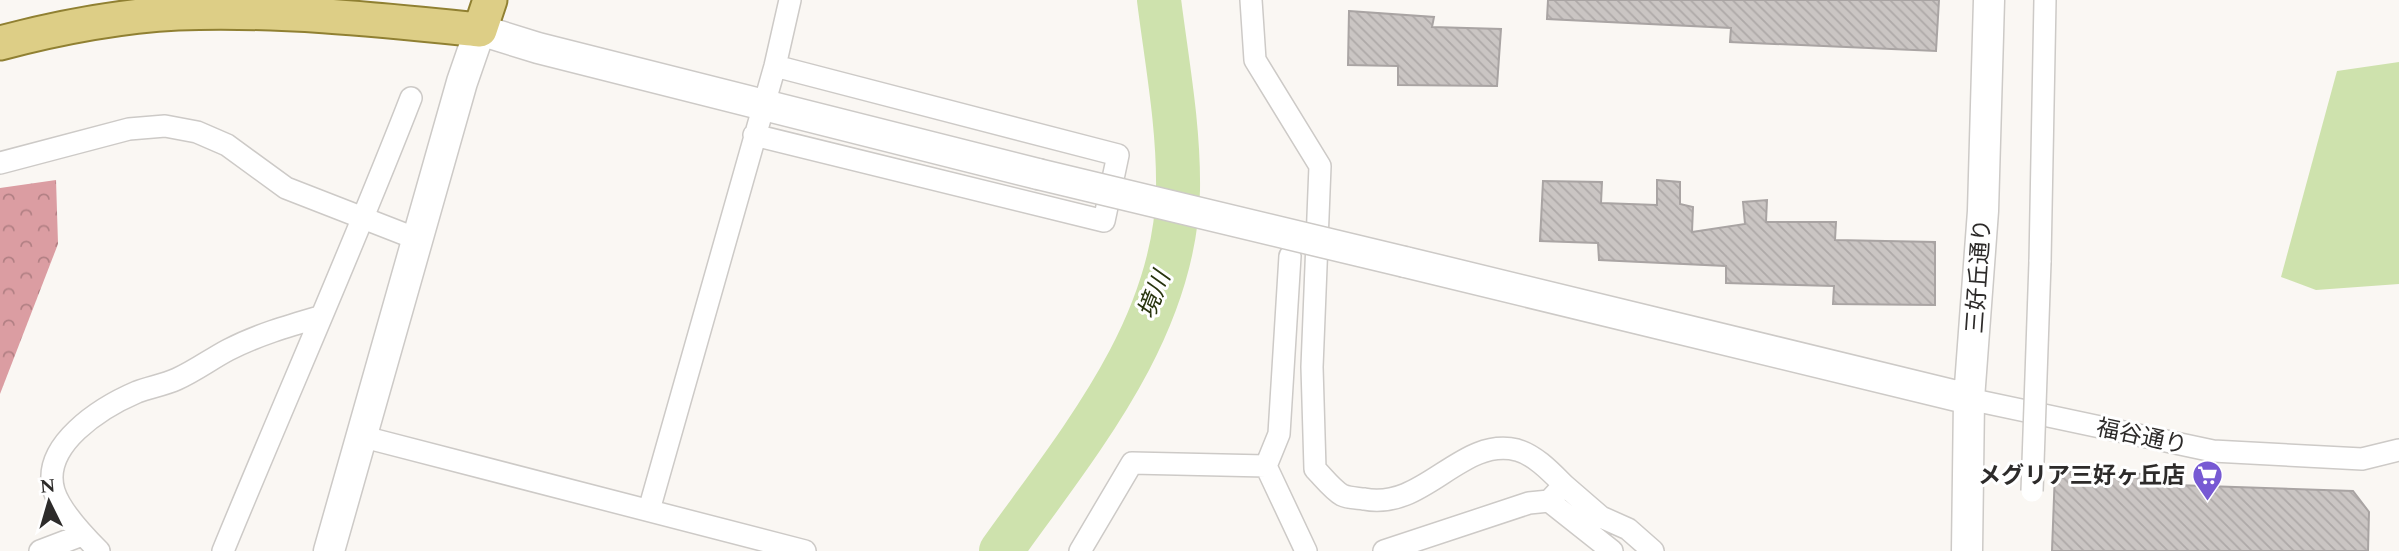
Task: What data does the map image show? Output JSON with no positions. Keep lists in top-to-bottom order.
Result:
{
  "streets": {
    "street": ["三好丘通り", "福谷通り"]
  },
  "crossings": [
    ["三好丘通り", "福谷通り"]
  ],
  "water": ["境川"],
  "places": {
    "supermarket": ["メグリア三好ヶ丘店"]
  },
  "north": "top"
}
